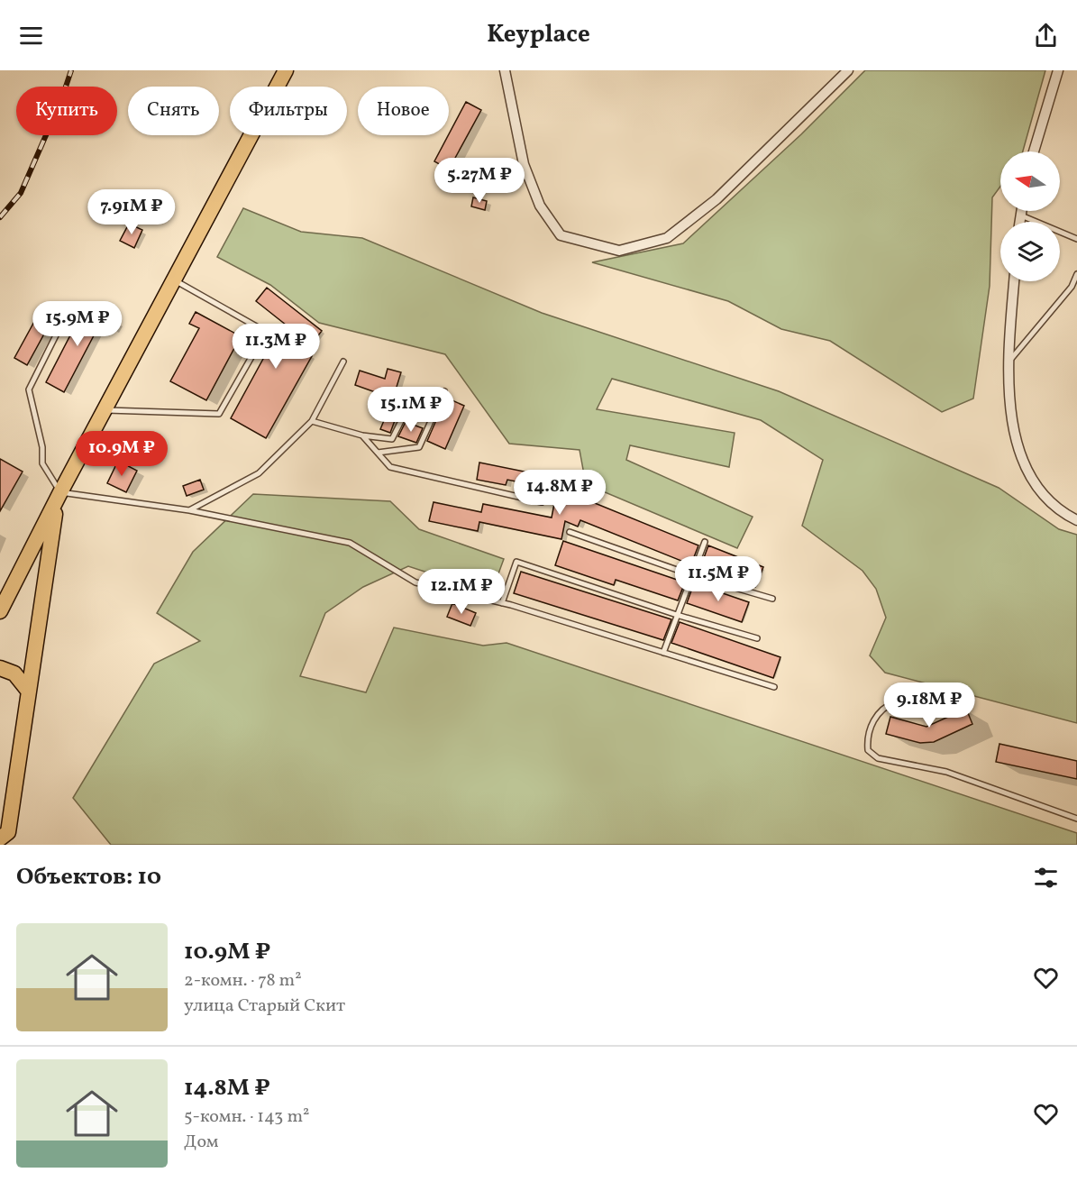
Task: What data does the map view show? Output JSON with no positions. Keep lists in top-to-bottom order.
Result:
{
  "north": "left",
  "page": {
    "header": "Keyplace",
    "chip": [
      "Купить",
      "Снять",
      "Фильтры",
      "Новое"
    ],
    "price": [
      "5.27M ₽",
      "7.91M ₽",
      "15.9M ₽",
      "11.3M ₽",
      "15.1M ₽",
      "10.9M ₽",
      "14.8M ₽",
      "11.5M ₽",
      "12.1M ₽",
      "9.18M ₽"
    ],
    "heading": "Объектов: 10",
    "list": [
      {
        "name": "10.9M ₽",
        "note": "2-комн. · 78 m² · улица Старый Скит"
      },
      {
        "name": "14.8M ₽",
        "note": "5-комн. · 143 m² · Дом"
      }
    ]
  }
}
